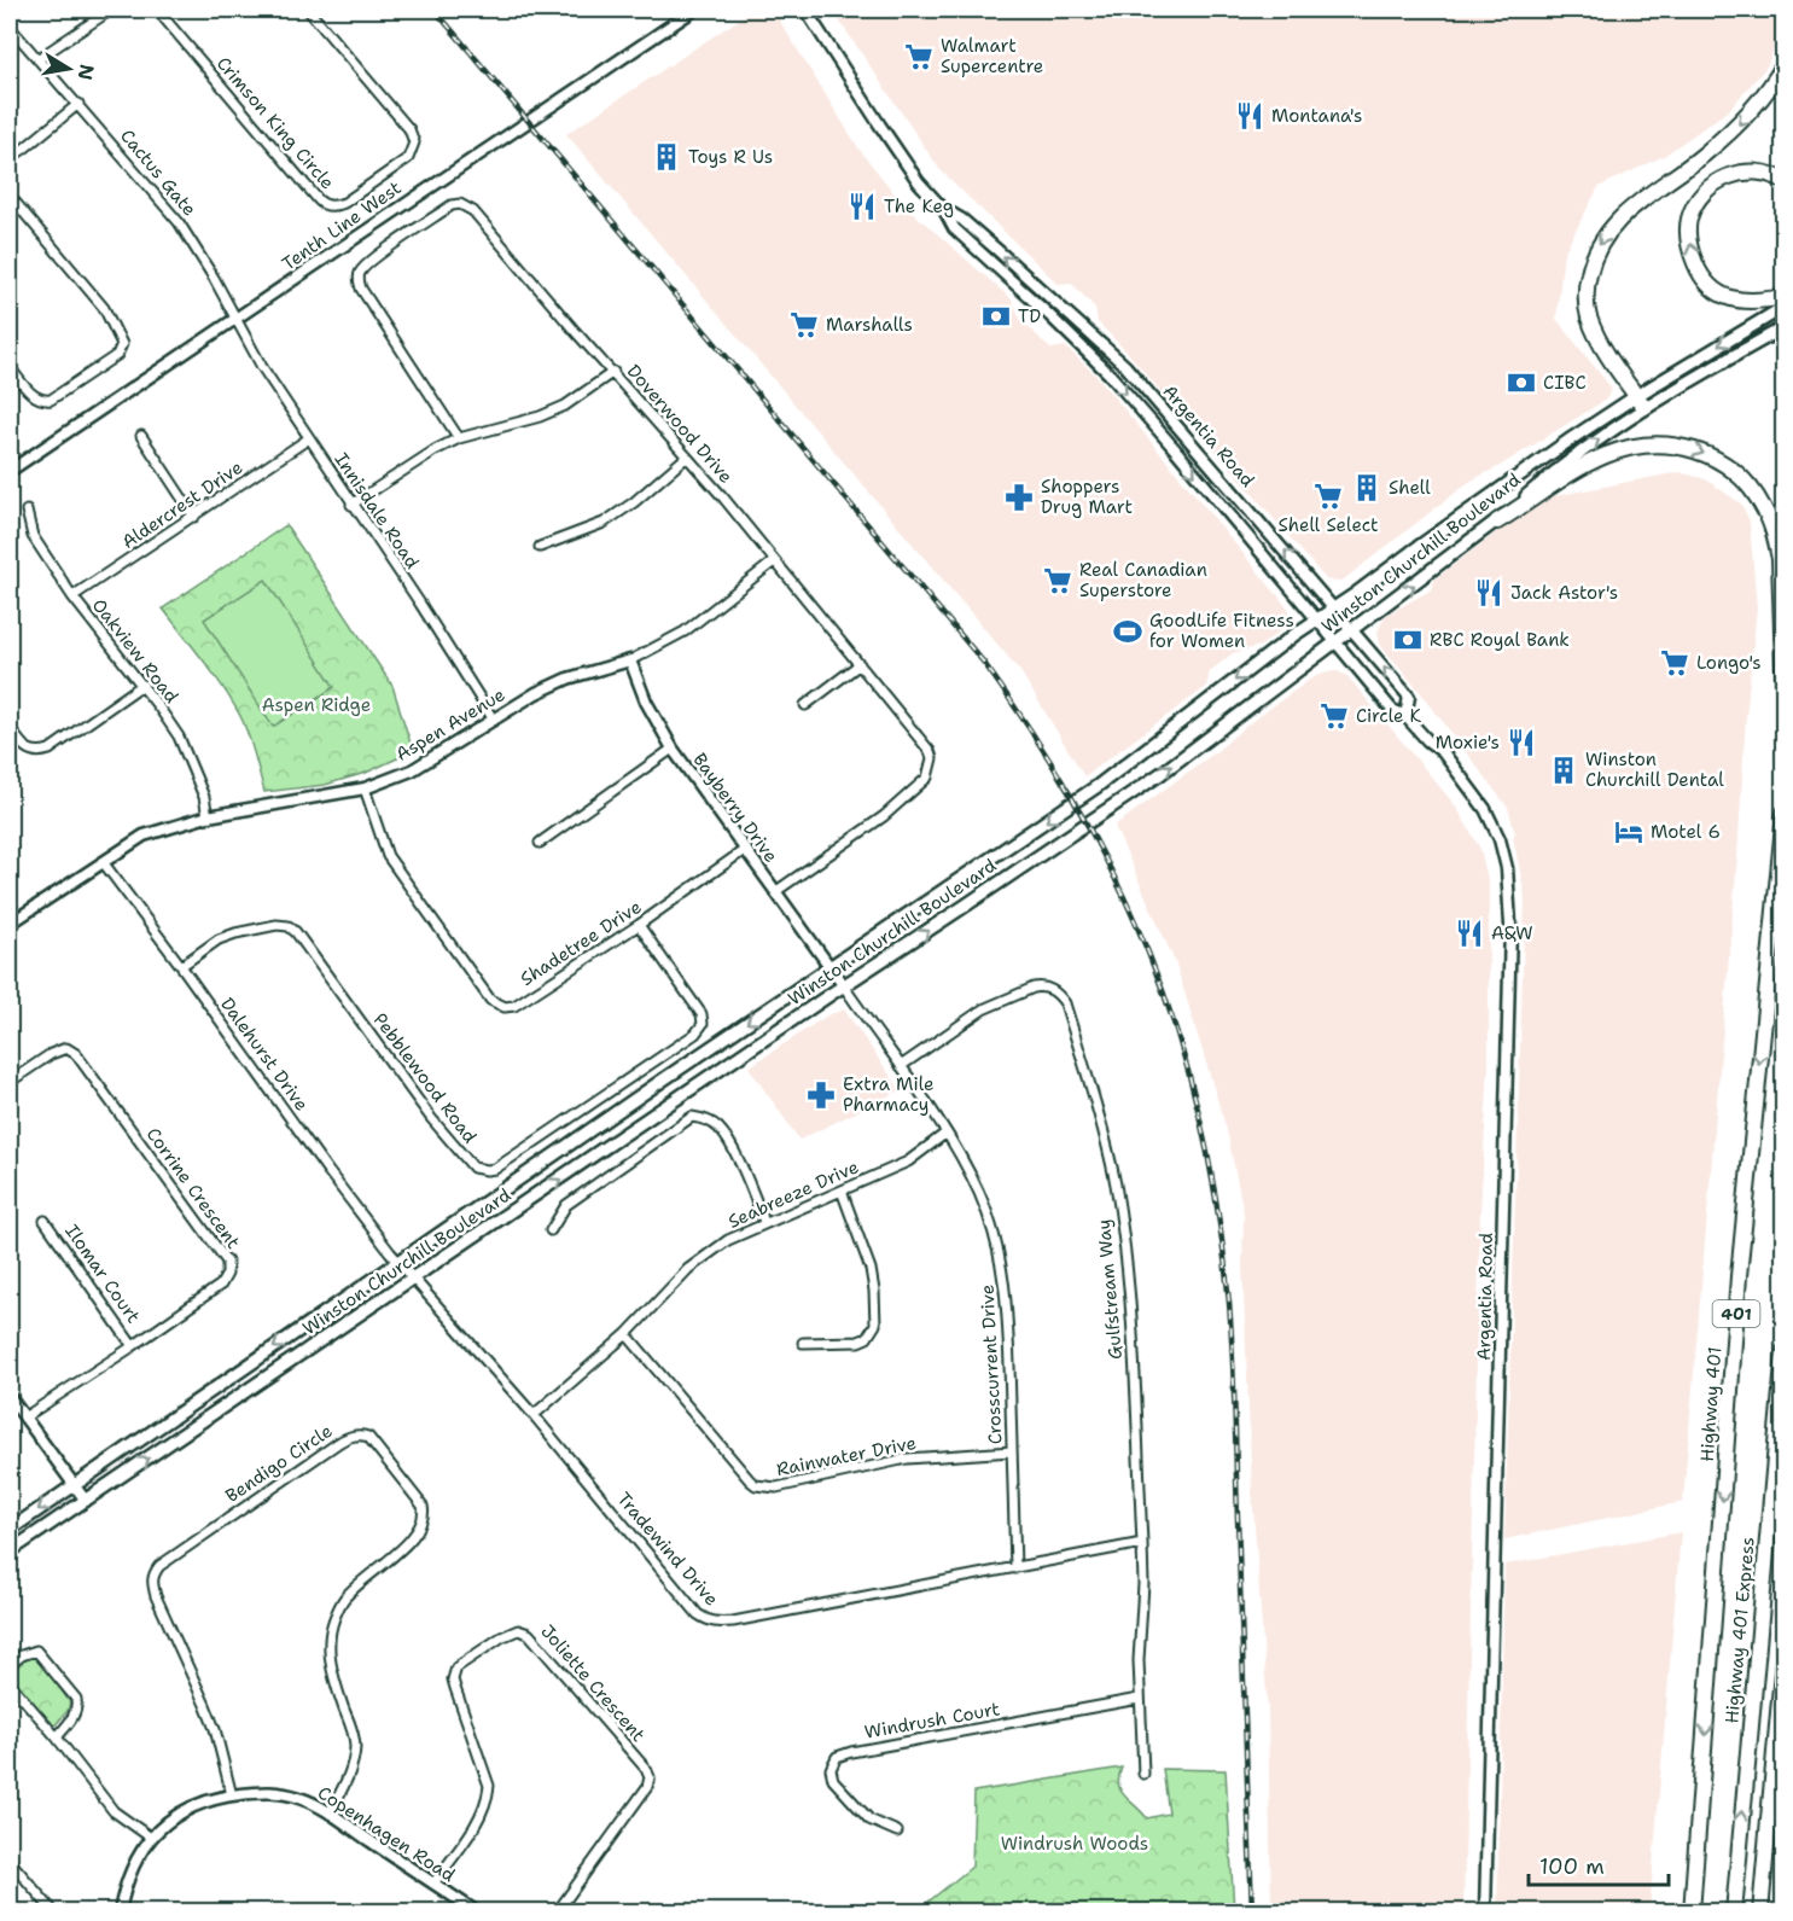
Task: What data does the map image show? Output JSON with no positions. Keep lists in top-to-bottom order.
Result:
{
  "streets": {
    "highway": ["401", "Highway 401", "Highway 401 Express"],
    "main road": ["Winston Churchill Boulevard"],
    "street": [
      "Crimson King Circle",
      "Cactus Gate",
      "Tenth Line West",
      "Doverwood Drive",
      "Argentia Road",
      "Aldercrest Drive",
      "Innisdale Road",
      "Oakview Road",
      "Aspen Avenue",
      "Bayberry Drive",
      "Shadetree Drive",
      "Dalehurst Drive",
      "Pebblewood Road",
      "Corrine Crescent",
      "Seabreeze Drive",
      "Ilomar Court",
      "Gulfstream Way",
      "Crosscurrent Drive",
      "Rainwater Drive",
      "Bendigo Circle",
      "Tradewind Drive",
      "Joliette Crescent",
      "Windrush Court",
      "Copenhagen Road"
    ]
  },
  "crossings": [
    ["Cactus Gate", "Tenth Line West"],
    ["Cactus Gate", "Innisdale Road"],
    ["Tenth Line West", "Innisdale Road"],
    ["Doverwood Drive", "Aspen Avenue"],
    ["Doverwood Drive", "Bayberry Drive"],
    ["Argentia Road", "Winston Churchill Boulevard"],
    ["Aldercrest Drive", "Innisdale Road"],
    ["Aldercrest Drive", "Oakview Road"],
    ["Innisdale Road", "Aspen Avenue"],
    ["Winston Churchill Boulevard", "Bayberry Drive"],
    ["Winston Churchill Boulevard", "Dalehurst Drive"],
    ["Winston Churchill Boulevard", "Crosscurrent Drive"],
    ["Winston Churchill Boulevard", "Tradewind Drive"],
    ["Oakview Road", "Aspen Avenue"],
    ["Aspen Avenue", "Bayberry Drive"],
    ["Aspen Avenue", "Shadetree Drive"],
    ["Aspen Avenue", "Dalehurst Drive"],
    ["Bayberry Drive", "Shadetree Drive"],
    ["Bayberry Drive", "Crosscurrent Drive"],
    ["Shadetree Drive", "Pebblewood Road"],
    ["Dalehurst Drive", "Pebblewood Road"],
    ["Dalehurst Drive", "Tradewind Drive"],
    ["Corrine Crescent", "Ilomar Court"],
    ["Seabreeze Drive", "Crosscurrent Drive"],
    ["Seabreeze Drive", "Rainwater Drive"],
    ["Seabreeze Drive", "Tradewind Drive"],
    ["Gulfstream Way", "Crosscurrent Drive"],
    ["Gulfstream Way", "Tradewind Drive"],
    ["Gulfstream Way", "Windrush Court"],
    ["Crosscurrent Drive", "Rainwater Drive"],
    ["Crosscurrent Drive", "Tradewind Drive"],
    ["Bendigo Circle", "Copenhagen Road"],
    ["Joliette Crescent", "Copenhagen Road"]
  ],
  "one_way": ["Highway 401"],
  "parks": ["Aspen Ridge", "Windrush Woods"],
  "places": {
    "supermarket": [
      "Walmart Supercentre",
      "Marshalls",
      "Shell Select",
      "Real Canadian Superstore",
      "Longo's",
      "Circle K"
    ],
    "restaurant": [
      "Montana's",
      "The Keg",
      "Jack Astor's",
      "Moxie's",
      "A&W"
    ],
    "building": ["Toys R Us", "Shell", "Winston Churchill Dental"],
    "bank": ["TD", "CIBC", "RBC Royal Bank"],
    "pharmacy": ["Shoppers Drug Mart", "Extra Mile Pharmacy"],
    "sports": ["GoodLife Fitness for Women"],
    "hotel": ["Motel 6"]
  },
  "scale_bar": "100 m",
  "north": "right"
}
